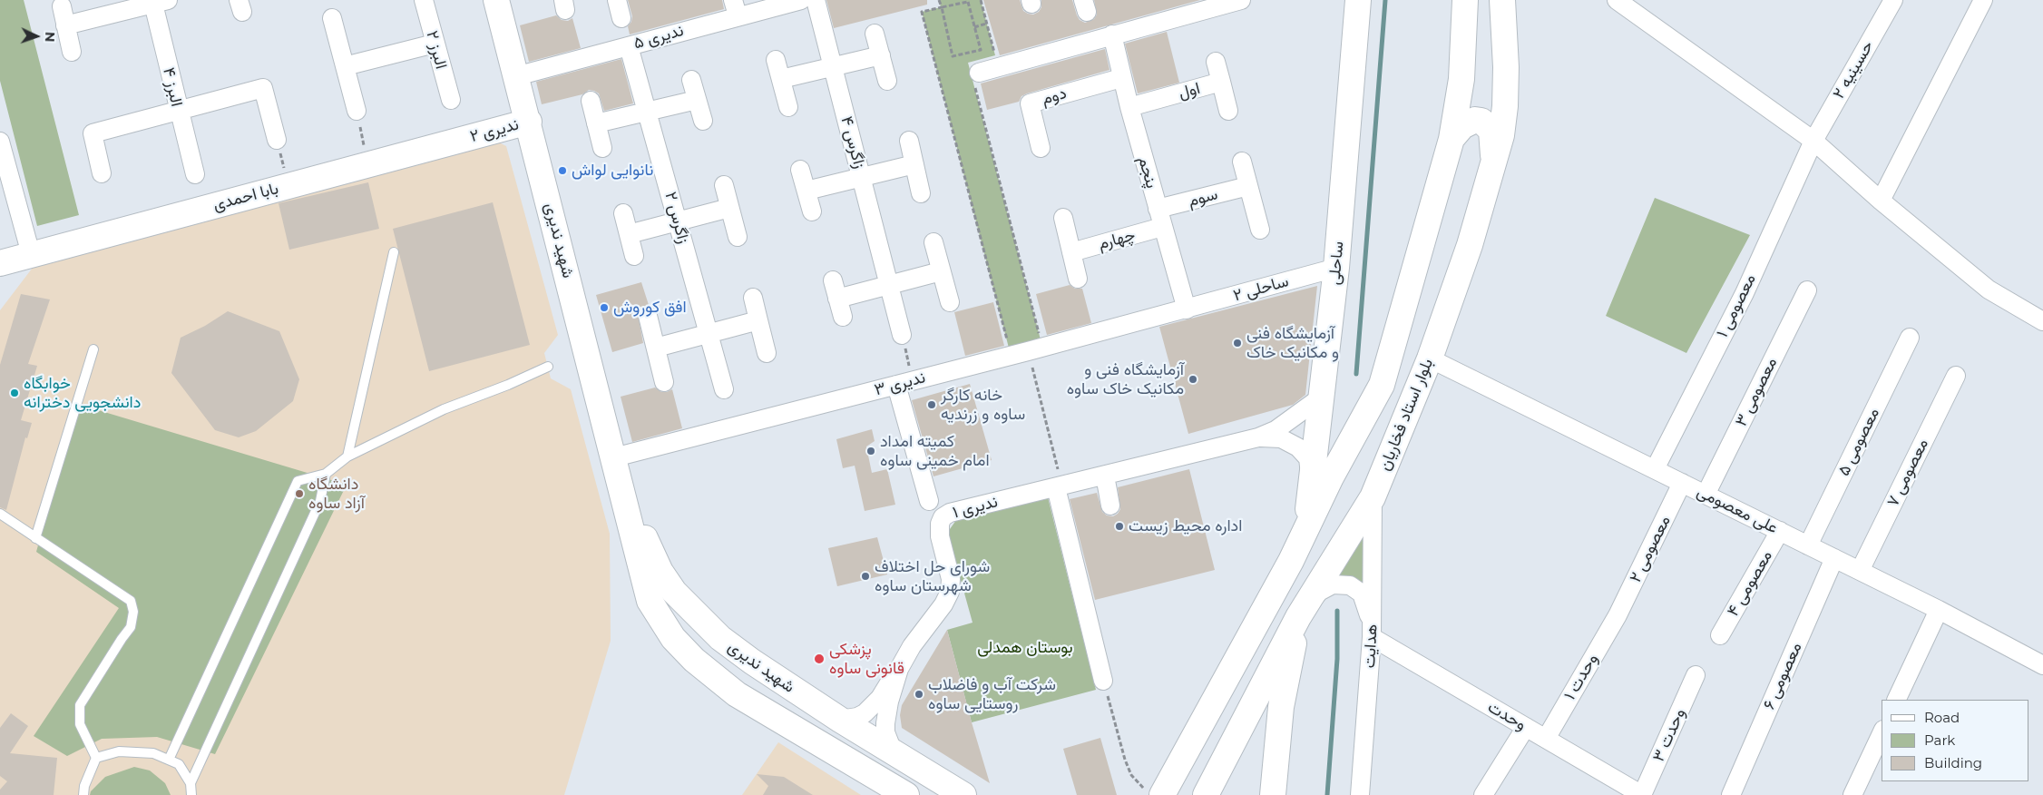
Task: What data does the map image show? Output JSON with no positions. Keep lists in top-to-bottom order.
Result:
{
  "streets": {
    "street": [
      "ندیری ۵",
      "البرز ۲",
      "حسینیه ۲",
      "البرز ۴",
      "اول",
      "دوم",
      "ندیری ۲",
      "زاگرس ۴",
      "پنجم",
      "بابا احمدی",
      "سوم",
      "زاگرس ۲",
      "چهارم",
      "شهید ندیری",
      "ساحلی",
      "ساحلی ۲",
      "معصومی ۱",
      "ندیری ۳",
      "معصومی ۳",
      "بلوار استاد فخاریان",
      "معصومی ۵",
      "معصومی ۷",
      "ندیری ۱",
      "علی معصومی",
      "معصومی ۲",
      "معصومی ۴",
      "هدایت",
      "معصومی ۶",
      "وحدت ۱",
      "وحدت",
      "وحدت ۳"
    ]
  },
  "crossings": [
    ["ندیری ۵", "زاگرس ۲"],
    ["ندیری ۵", "شهید ندیری"],
    ["حسینیه ۲", "معصومی ۱"],
    ["اول", "پنجم"],
    ["دوم", "پنجم"],
    ["ندیری ۲", "بابا احمدی"],
    ["ندیری ۲", "شهید ندیری"],
    ["پنجم", "سوم"],
    ["پنجم", "چهارم"],
    ["پنجم", "ساحلی ۲"],
    ["پنجم", "ندیری ۳"],
    ["شهید ندیری", "ندیری ۳"],
    ["شهید ندیری", "ندیری ۱"],
    ["ساحلی", "ساحلی ۲"],
    ["ساحلی", "بلوار استاد فخاریان"],
    ["ساحلی ۲", "ندیری ۳"],
    ["معصومی ۱", "علی معصومی"],
    ["معصومی ۳", "علی معصومی"],
    ["بلوار استاد فخاریان", "علی معصومی"],
    ["بلوار استاد فخاریان", "هدایت"],
    ["معصومی ۵", "علی معصومی"],
    ["معصومی ۷", "علی معصومی"],
    ["علی معصومی", "معصومی ۲"],
    ["علی معصومی", "معصومی ۴"],
    ["علی معصومی", "معصومی ۶"],
    ["معصومی ۲", "وحدت ۱"],
    ["هدایت", "وحدت"],
    ["وحدت ۱", "وحدت"],
    ["وحدت", "وحدت ۳"]
  ],
  "parks": ["بوستان همدلی"],
  "places": [
    "نانوایی لواش",
    "افق کوروش",
    "آزمایشگاه فنی و مکانیک خاک",
    "آزمایشگاه فنی و مکانیک خاک ساوه",
    "خوابگاه دانشجویی دخترانه",
    "خانه کارگر ساوه و زرندیه",
    "کمیته امداد امام خمینی ساوه",
    "دانشگاه آزاد ساوه",
    "اداره محیط زیست",
    "شورای حل اختلاف شهرستان ساوه",
    "پزشکی قانونی ساوه",
    "شرکت آب و فاضلاب روستایی ساوه"
  ],
  "legend": ["Road", "Park", "Building"],
  "north": "right"
}
